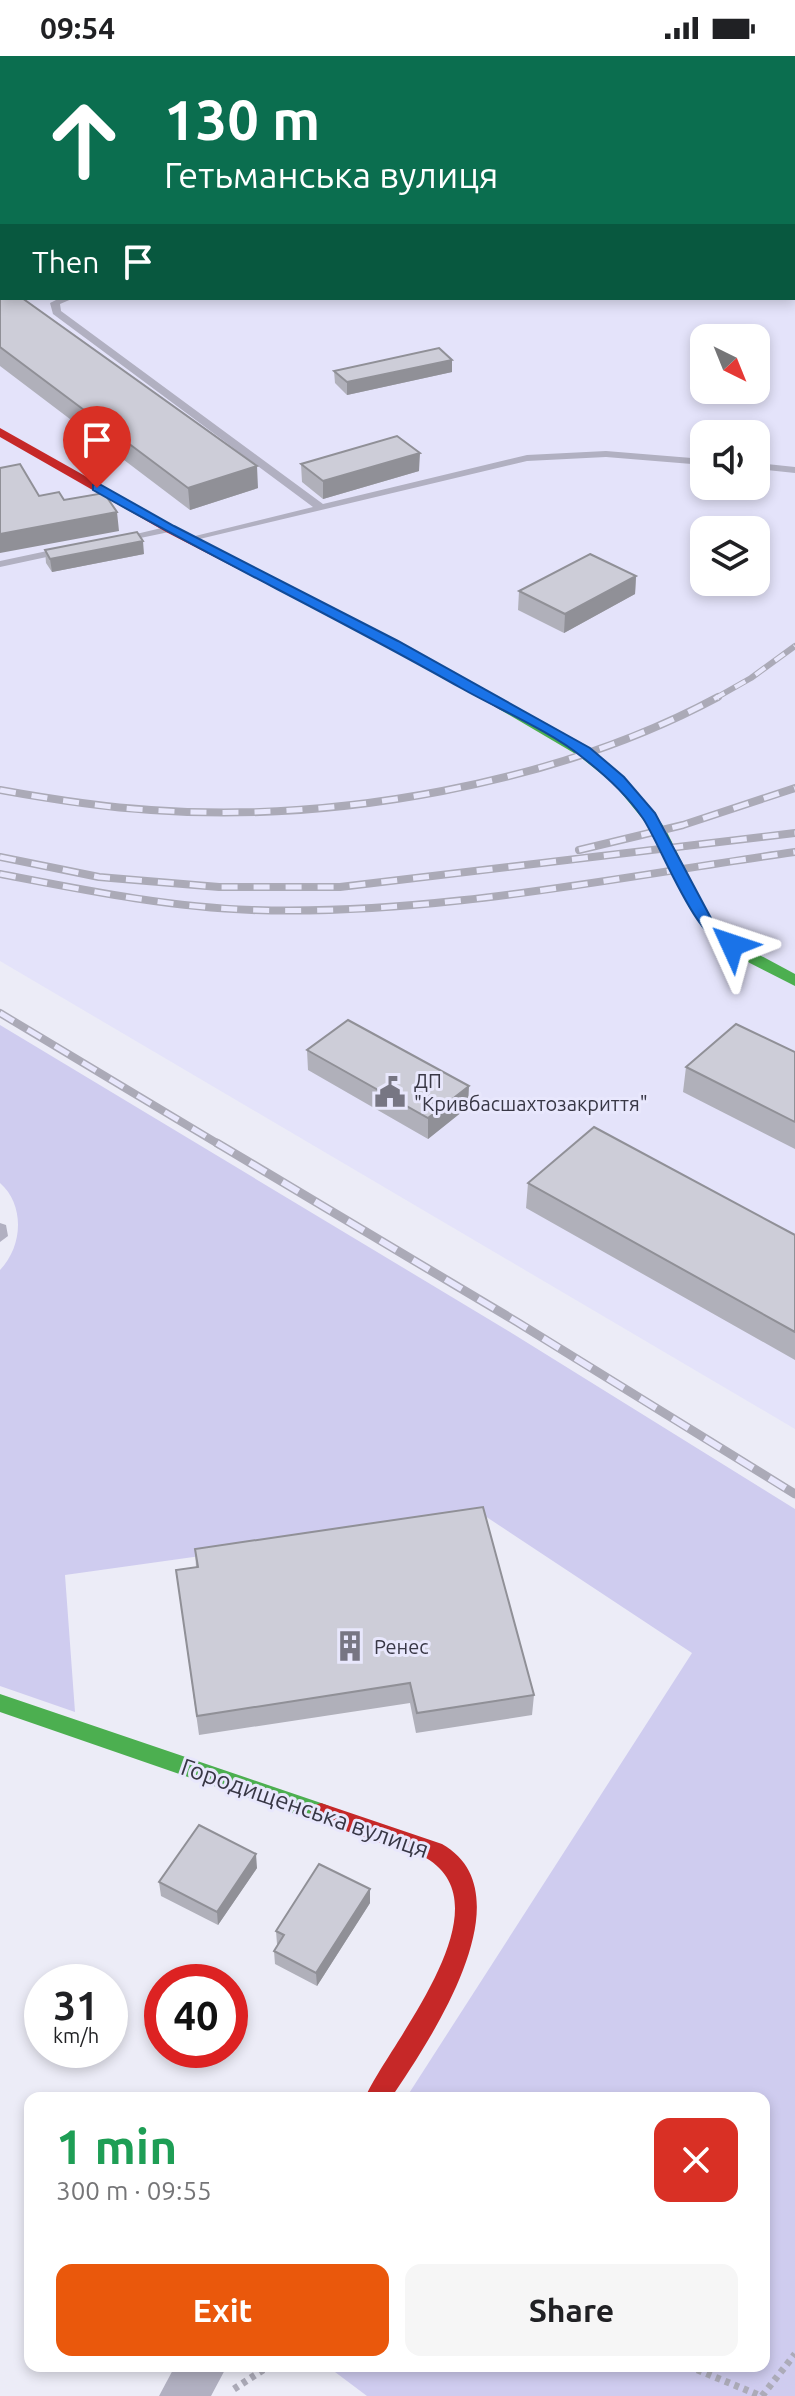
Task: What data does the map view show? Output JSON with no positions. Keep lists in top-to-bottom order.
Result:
{
  "streets": {
    "street": ["Городищенська вулиця"]
  },
  "places": {
    "public building": ["ДП \"Кривбасшахтозакриття\""],
    "building": ["Ренес"]
  },
  "north": "bottom right",
  "page": {
    "status": "09:54",
    "turn": ["130 m", "Гетьманська вулиця"],
    "then": "Then",
    "speed": "31 km/h",
    "limit": "40",
    "heading": ["1 min", "300 m · 09:55"],
    "buttons": ["Exit", "Share"]
  }
}
